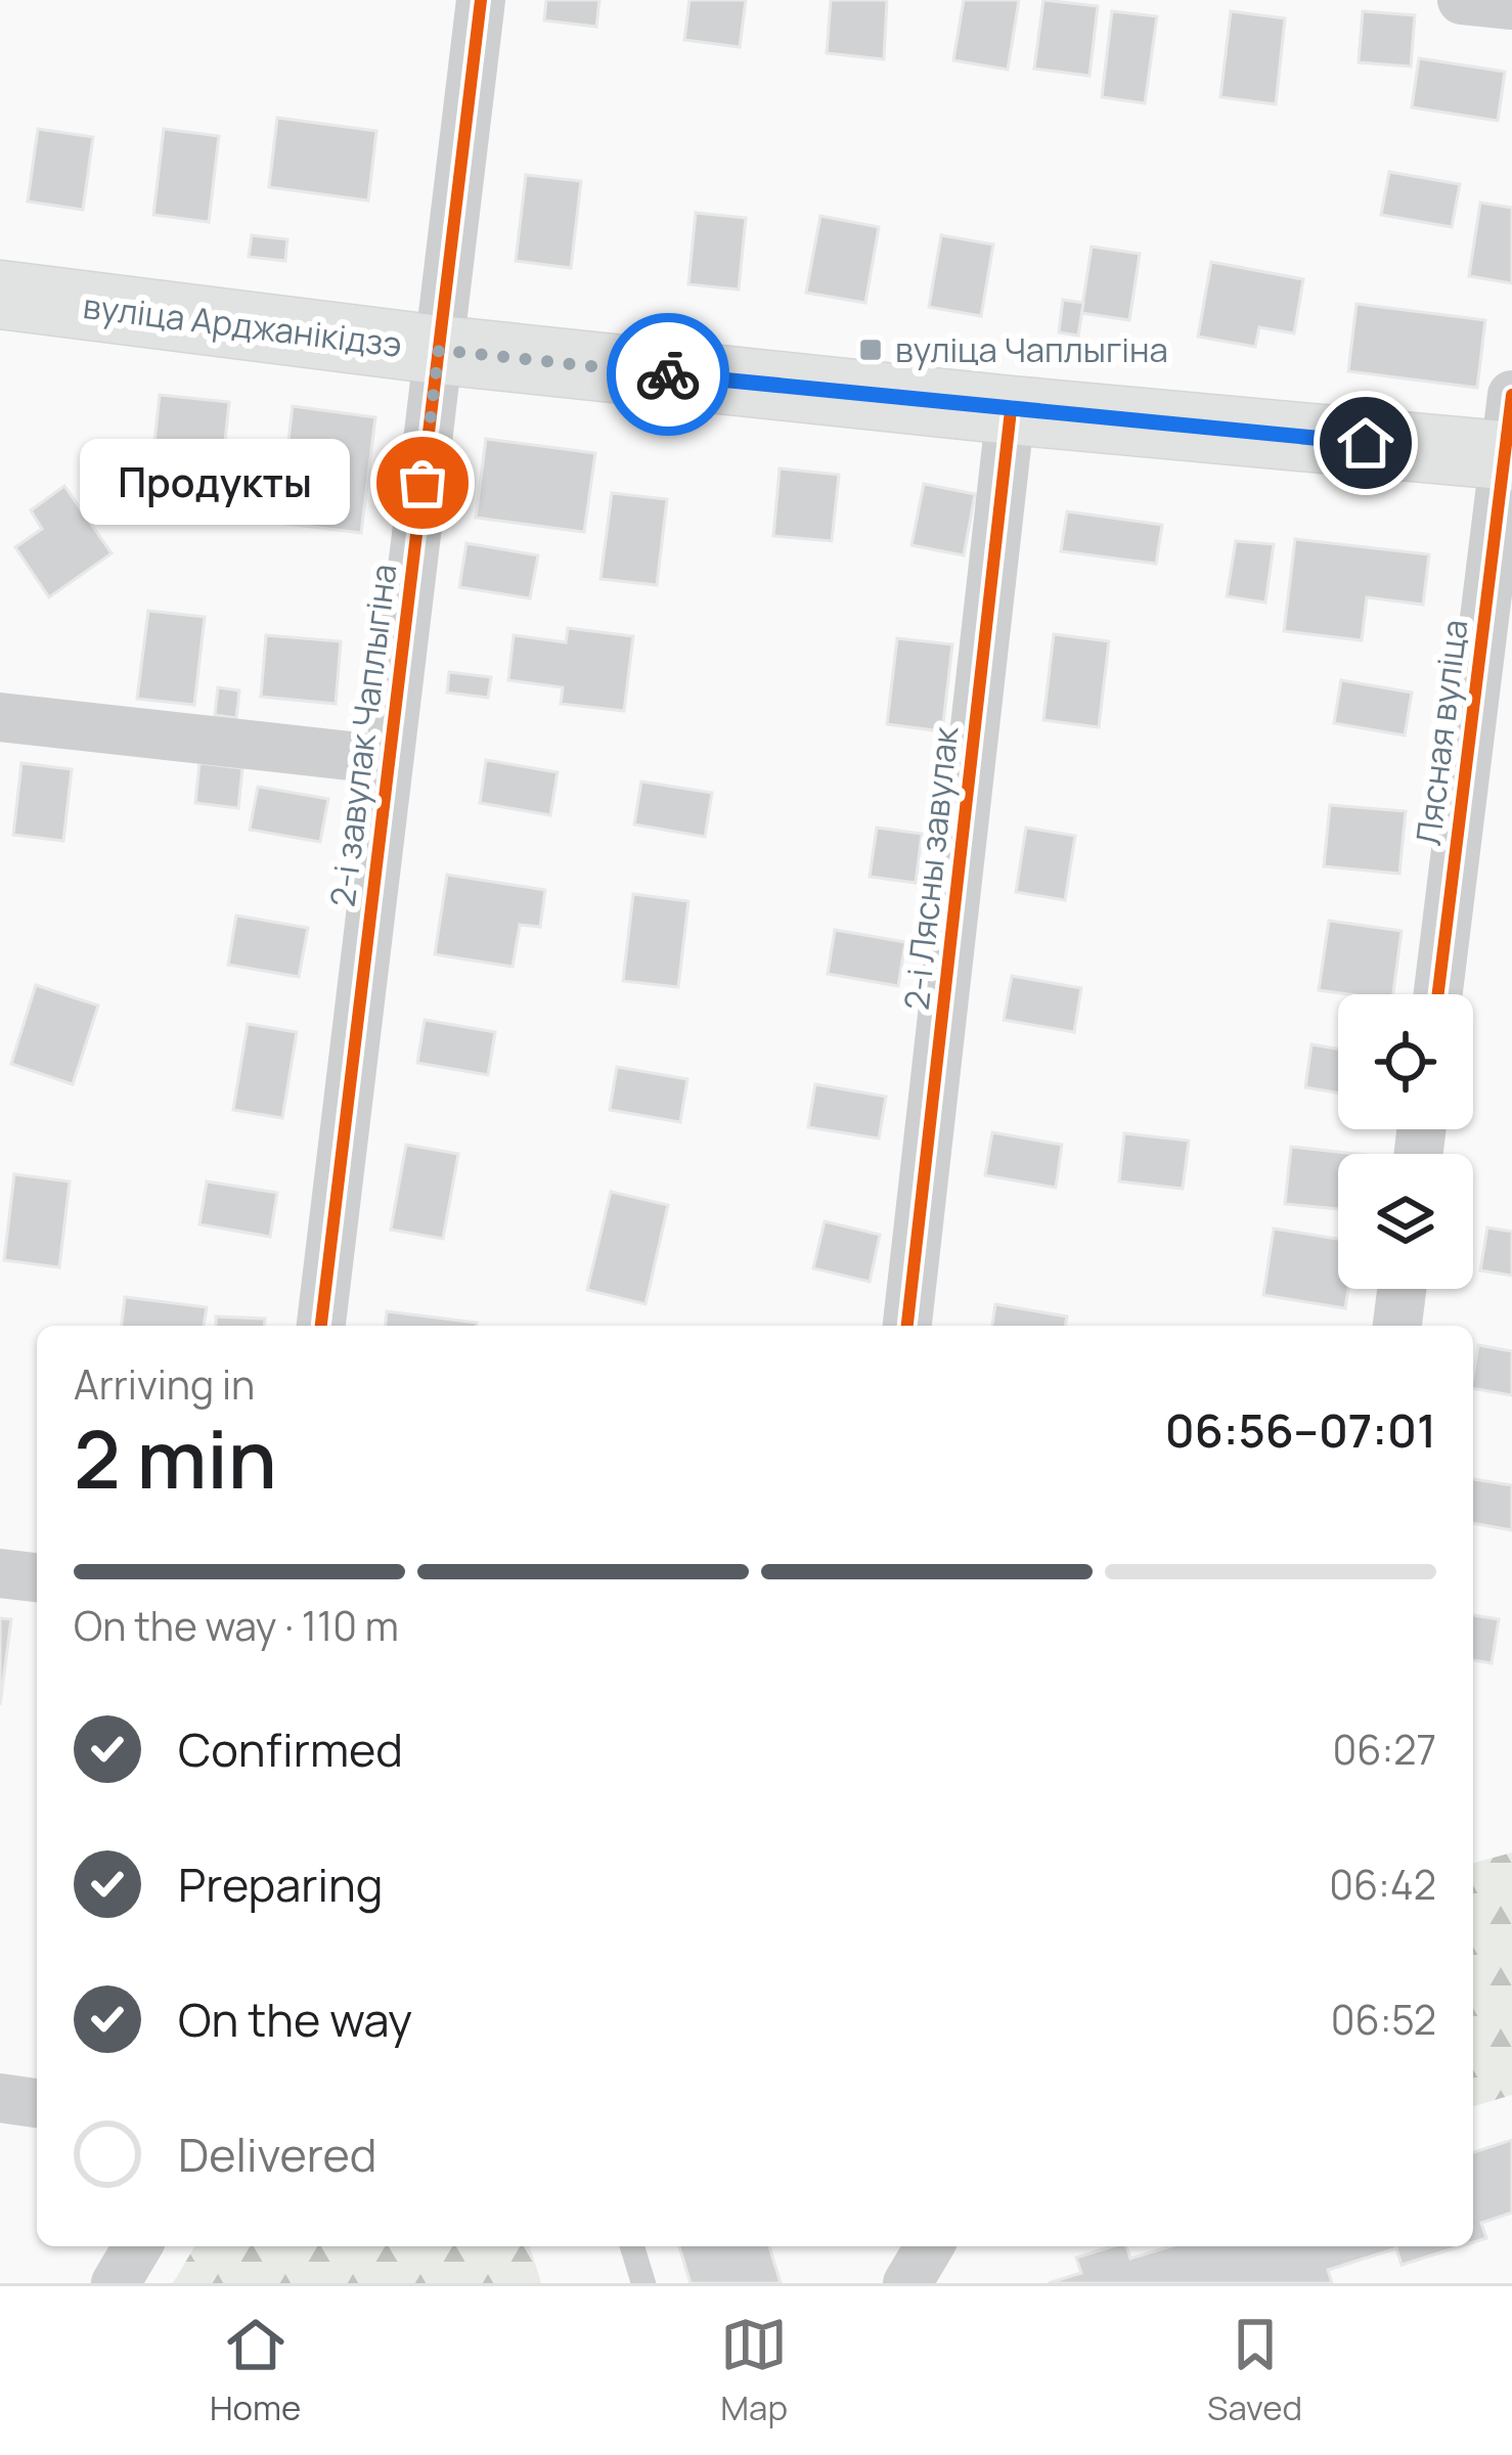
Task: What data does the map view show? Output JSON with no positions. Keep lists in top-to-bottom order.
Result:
{
  "streets": {
    "main road": ["вуліца Арджанікідзэ"],
    "street": ["Лясная вуліца", "2-і завулак Чаплыгіна", "2-і Лясны завулак"]
  },
  "crossings": [
    ["вуліца Арджанікідзэ", "Лясная вуліца"],
    ["вуліца Арджанікідзэ", "2-і завулак Чаплыгіна"],
    ["вуліца Арджанікідзэ", "2-і Лясны завулак"]
  ],
  "places": {
    "transit": ["вуліца Чаплыгіна"],
    "other": ["Продукты"]
  },
  "page": {
    "bubble": "Продукты",
    "heading": ["2 min", "Arriving in", "06:56–07:01"],
    "bar": "On the way · 110 m",
    "list": [
      ["Confirmed", "06:27"],
      ["Preparing", "06:42"],
      ["On the way", "06:52"],
      "Delivered"
    ],
    "tabs": ["Home", "Map", "Saved"]
  }
}
